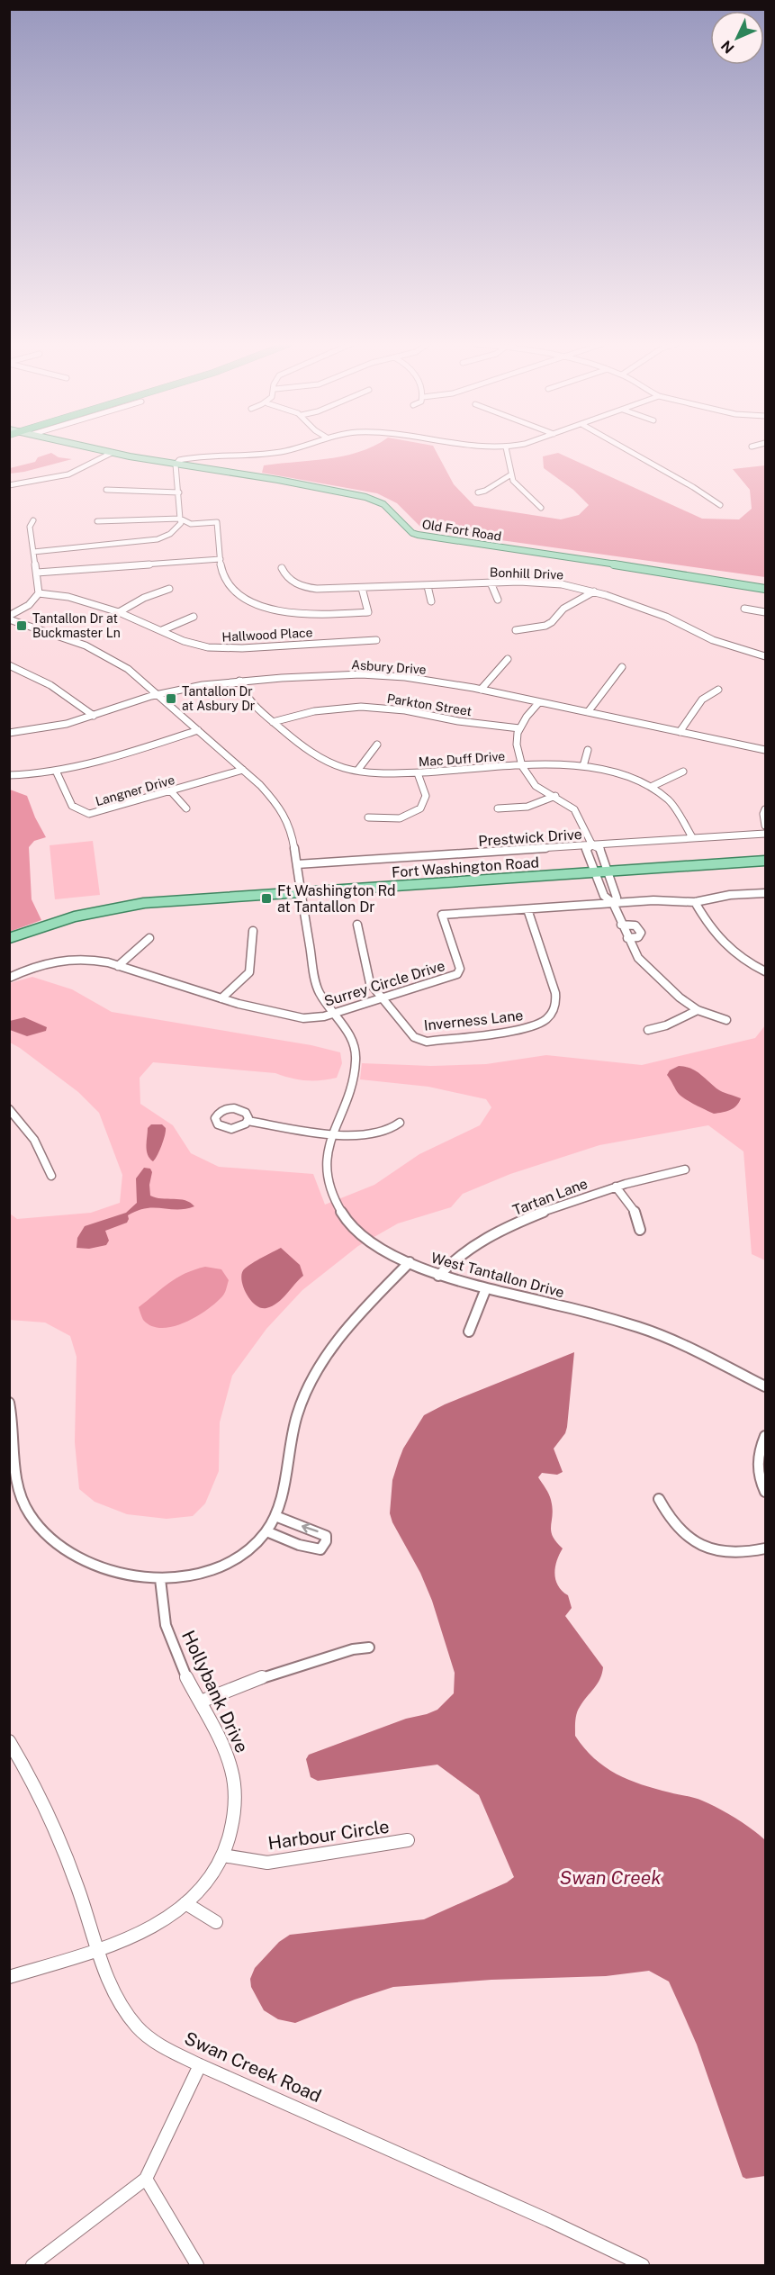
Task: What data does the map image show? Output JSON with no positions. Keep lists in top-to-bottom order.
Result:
{
  "streets": {
    "main road": ["Old Fort Road", "Fort Washington Road"],
    "street": [
      "Bonhill Drive",
      "Hallwood Place",
      "Asbury Drive",
      "Parkton Street",
      "Mac Duff Drive",
      "Langner Drive",
      "Prestwick Drive",
      "Surrey Circle Drive",
      "Inverness Lane",
      "Tartan Lane",
      "West Tantallon Drive",
      "Hollybank Drive",
      "Harbour Circle",
      "Swan Creek Road"
    ]
  },
  "crossings": [
    ["Asbury Drive", "Mac Duff Drive"],
    ["Asbury Drive", "West Tantallon Drive"],
    ["Parkton Street", "Mac Duff Drive"],
    ["Mac Duff Drive", "Prestwick Drive"],
    ["Langner Drive", "West Tantallon Drive"],
    ["Prestwick Drive", "West Tantallon Drive"],
    ["Fort Washington Road", "West Tantallon Drive"],
    ["Surrey Circle Drive", "Inverness Lane"],
    ["Surrey Circle Drive", "West Tantallon Drive"],
    ["Tartan Lane", "West Tantallon Drive"],
    ["Hollybank Drive", "Harbour Circle"],
    ["Hollybank Drive", "Swan Creek Road"]
  ],
  "water": ["Swan Creek"],
  "places": {
    "transit": ["Tantallon Dr at Buckmaster Ln", "Tantallon Dr at Asbury Dr", "Ft Washington Rd at Tantallon Dr"]
  },
  "north": "bottom left"
}
